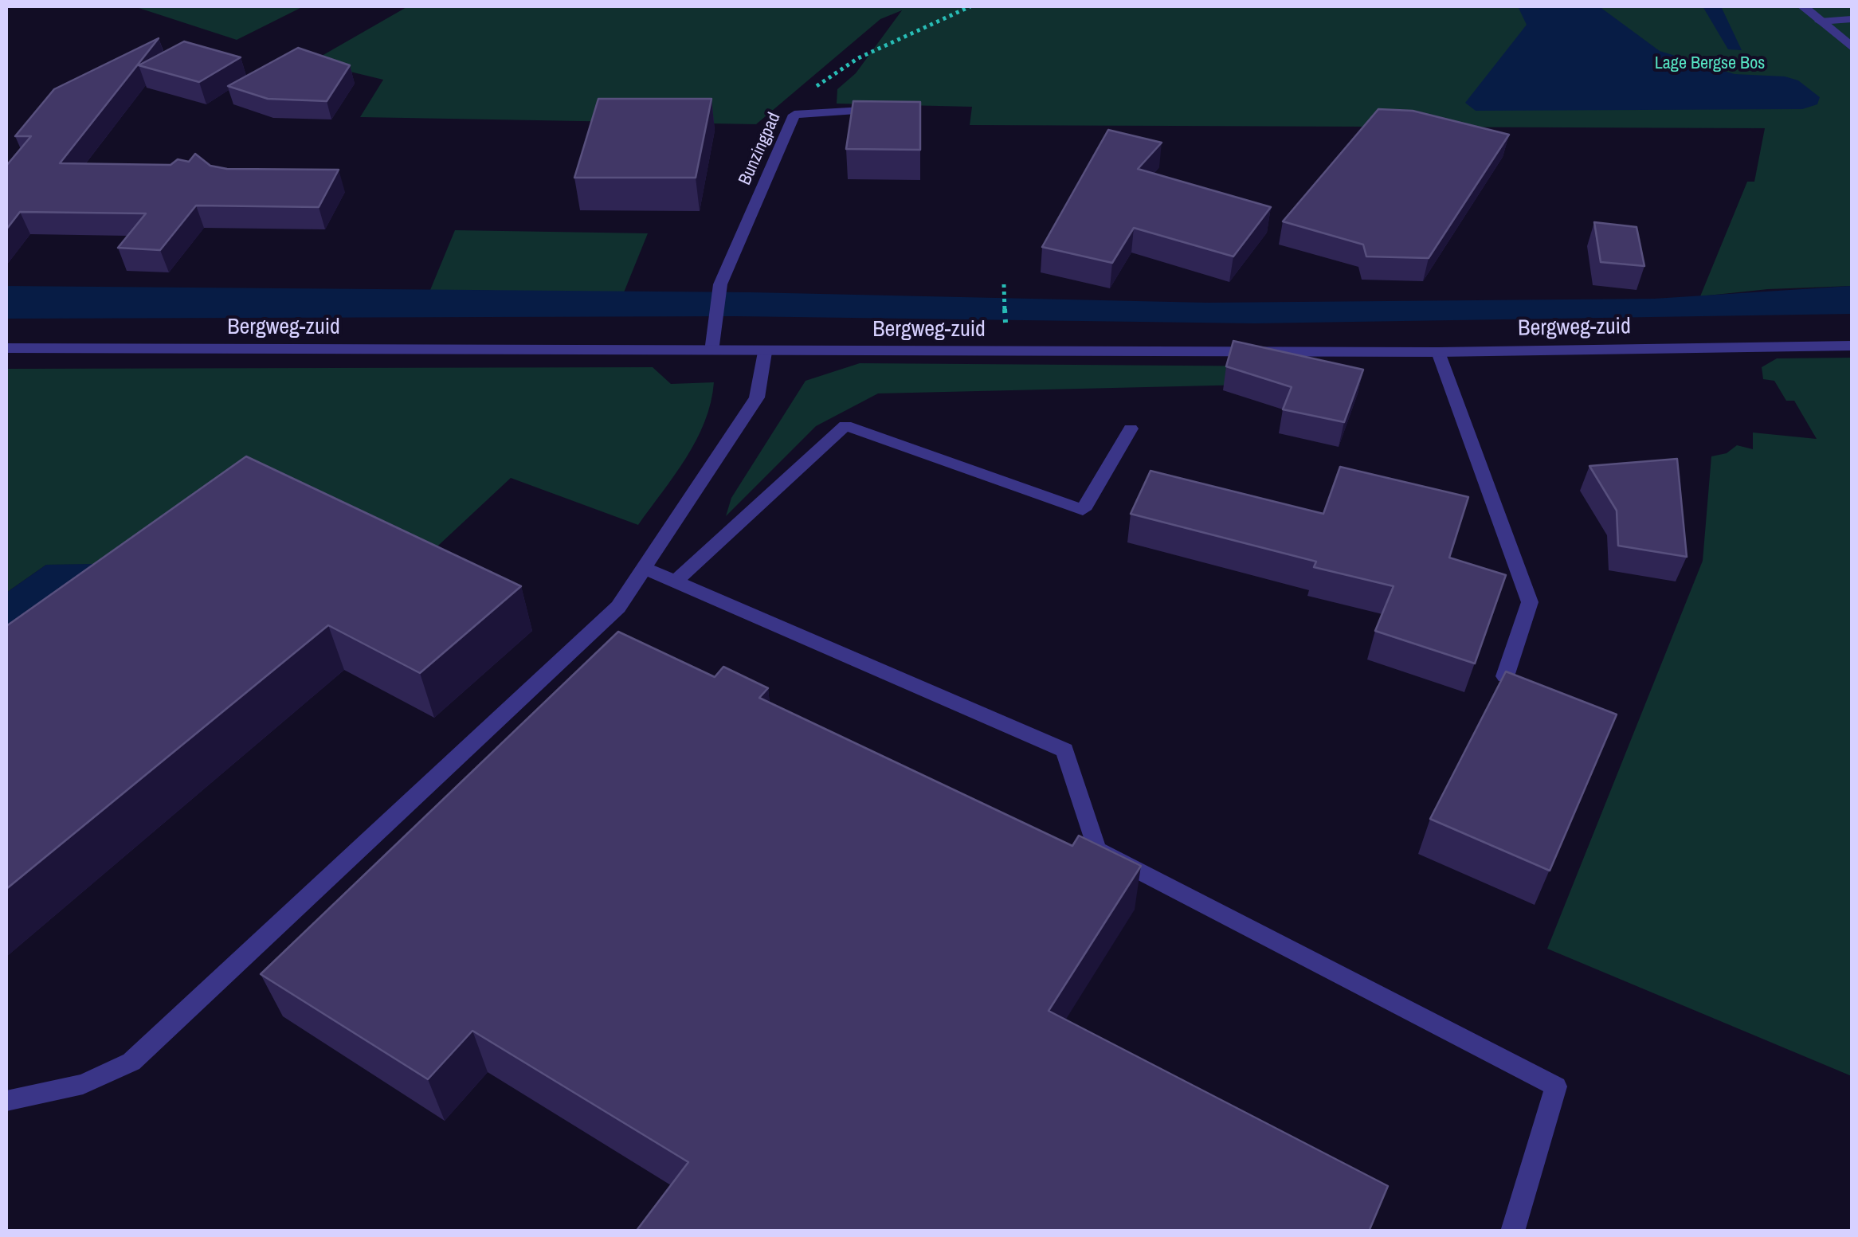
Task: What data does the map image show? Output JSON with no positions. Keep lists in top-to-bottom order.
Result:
{
  "streets": {
    "street": ["Bergweg-zuid"],
    "lane": ["Bunzingpad"]
  },
  "crossings": [
    ["Bunzingpad", "Bergweg-zuid"]
  ],
  "parks": ["Lage Bergse Bos"]
}
